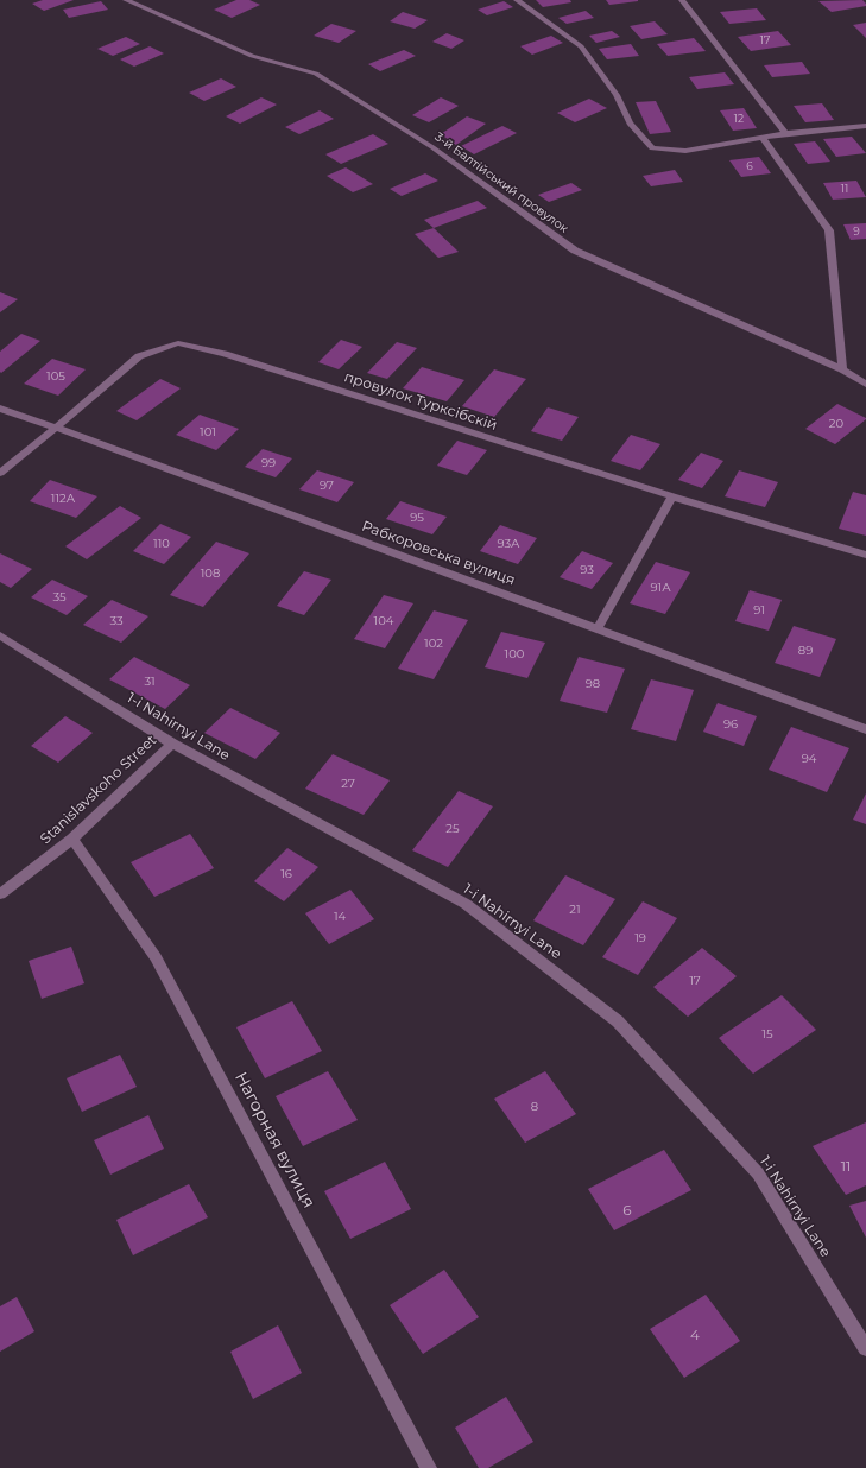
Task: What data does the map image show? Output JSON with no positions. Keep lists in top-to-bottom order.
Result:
{
  "streets": {
    "street": [
      "3-й Балтійський провулок",
      "провулок Турксібскій",
      "Рабкоровська вулиця",
      "1-i Nahirnyi Lane",
      "Stanislavskoho Street",
      "Нагорная вулиця"
    ]
  },
  "crossings": [
    ["провулок Турксібскій", "Рабкоровська вулиця"],
    ["1-i Nahirnyi Lane", "Stanislavskoho Street"],
    ["Stanislavskoho Street", "Нагорная вулиця"]
  ],
  "house_numbers": [
    "17",
    "12",
    "6",
    "11",
    "9",
    "105",
    "20",
    "101",
    "99",
    "97",
    "112А",
    "95",
    "110",
    "93А",
    "93",
    "108",
    "91А",
    "35",
    "91",
    "33",
    "104",
    "102",
    "89",
    "100",
    "31",
    "98",
    "96",
    "94",
    "27",
    "25",
    "16",
    "21",
    "14",
    "19",
    "17",
    "15",
    "8",
    "11",
    "6",
    "4"
  ]
}
